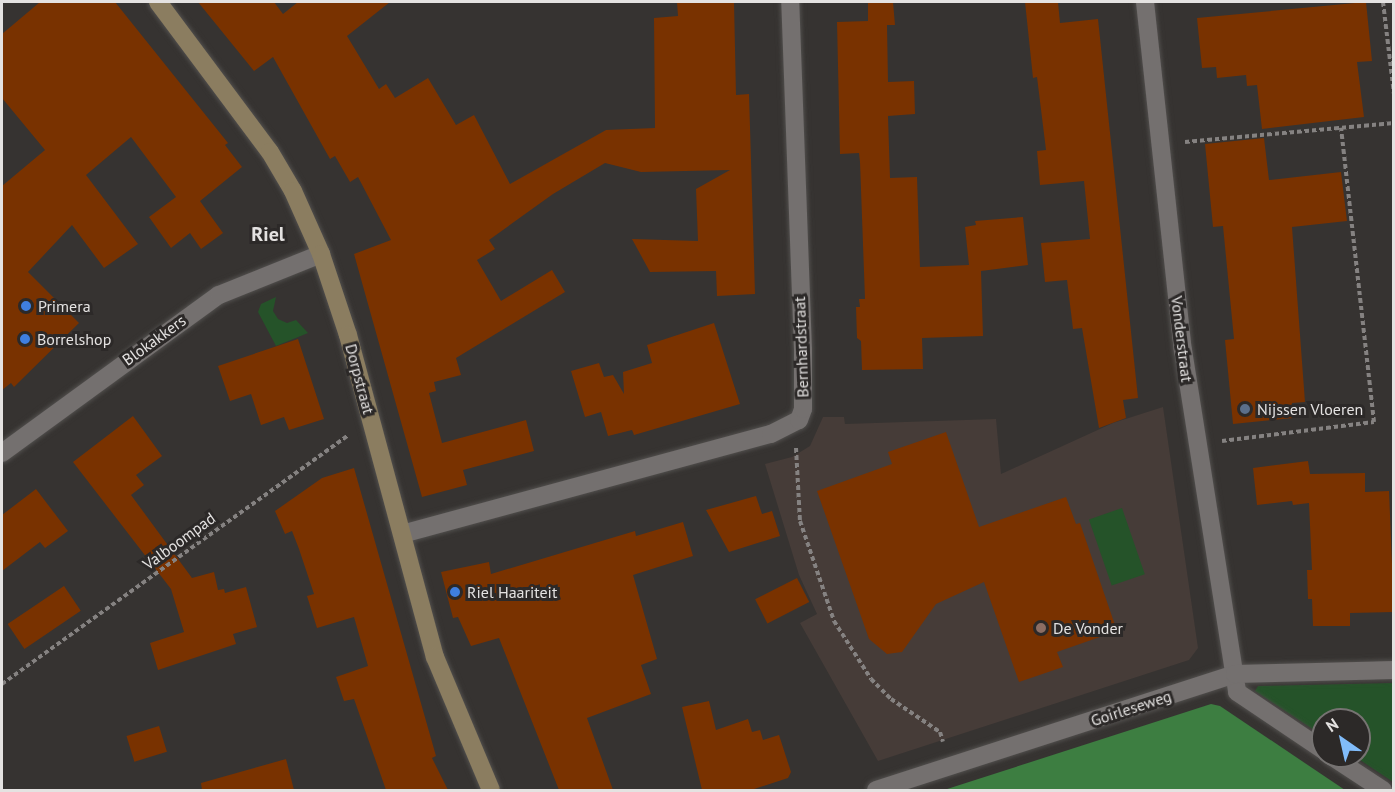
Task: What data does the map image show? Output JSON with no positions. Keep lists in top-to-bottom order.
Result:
{
  "streets": {
    "street": [
      "Vonderstraat",
      "Blokakkers",
      "Bernhardstraat",
      "Dorpstraat",
      "Goirleseweg"
    ],
    "path": ["Valboompad"]
  },
  "crossings": [
    ["Vonderstraat", "Goirleseweg"],
    ["Blokakkers", "Dorpstraat"],
    ["Dorpstraat", "Valboompad"]
  ],
  "districts": ["Riel"],
  "places": [
    "Primera",
    "Borrelshop",
    "Nijssen Vloeren",
    "Riel Haariteit",
    "De Vonder"
  ],
  "north": "top left"
}
